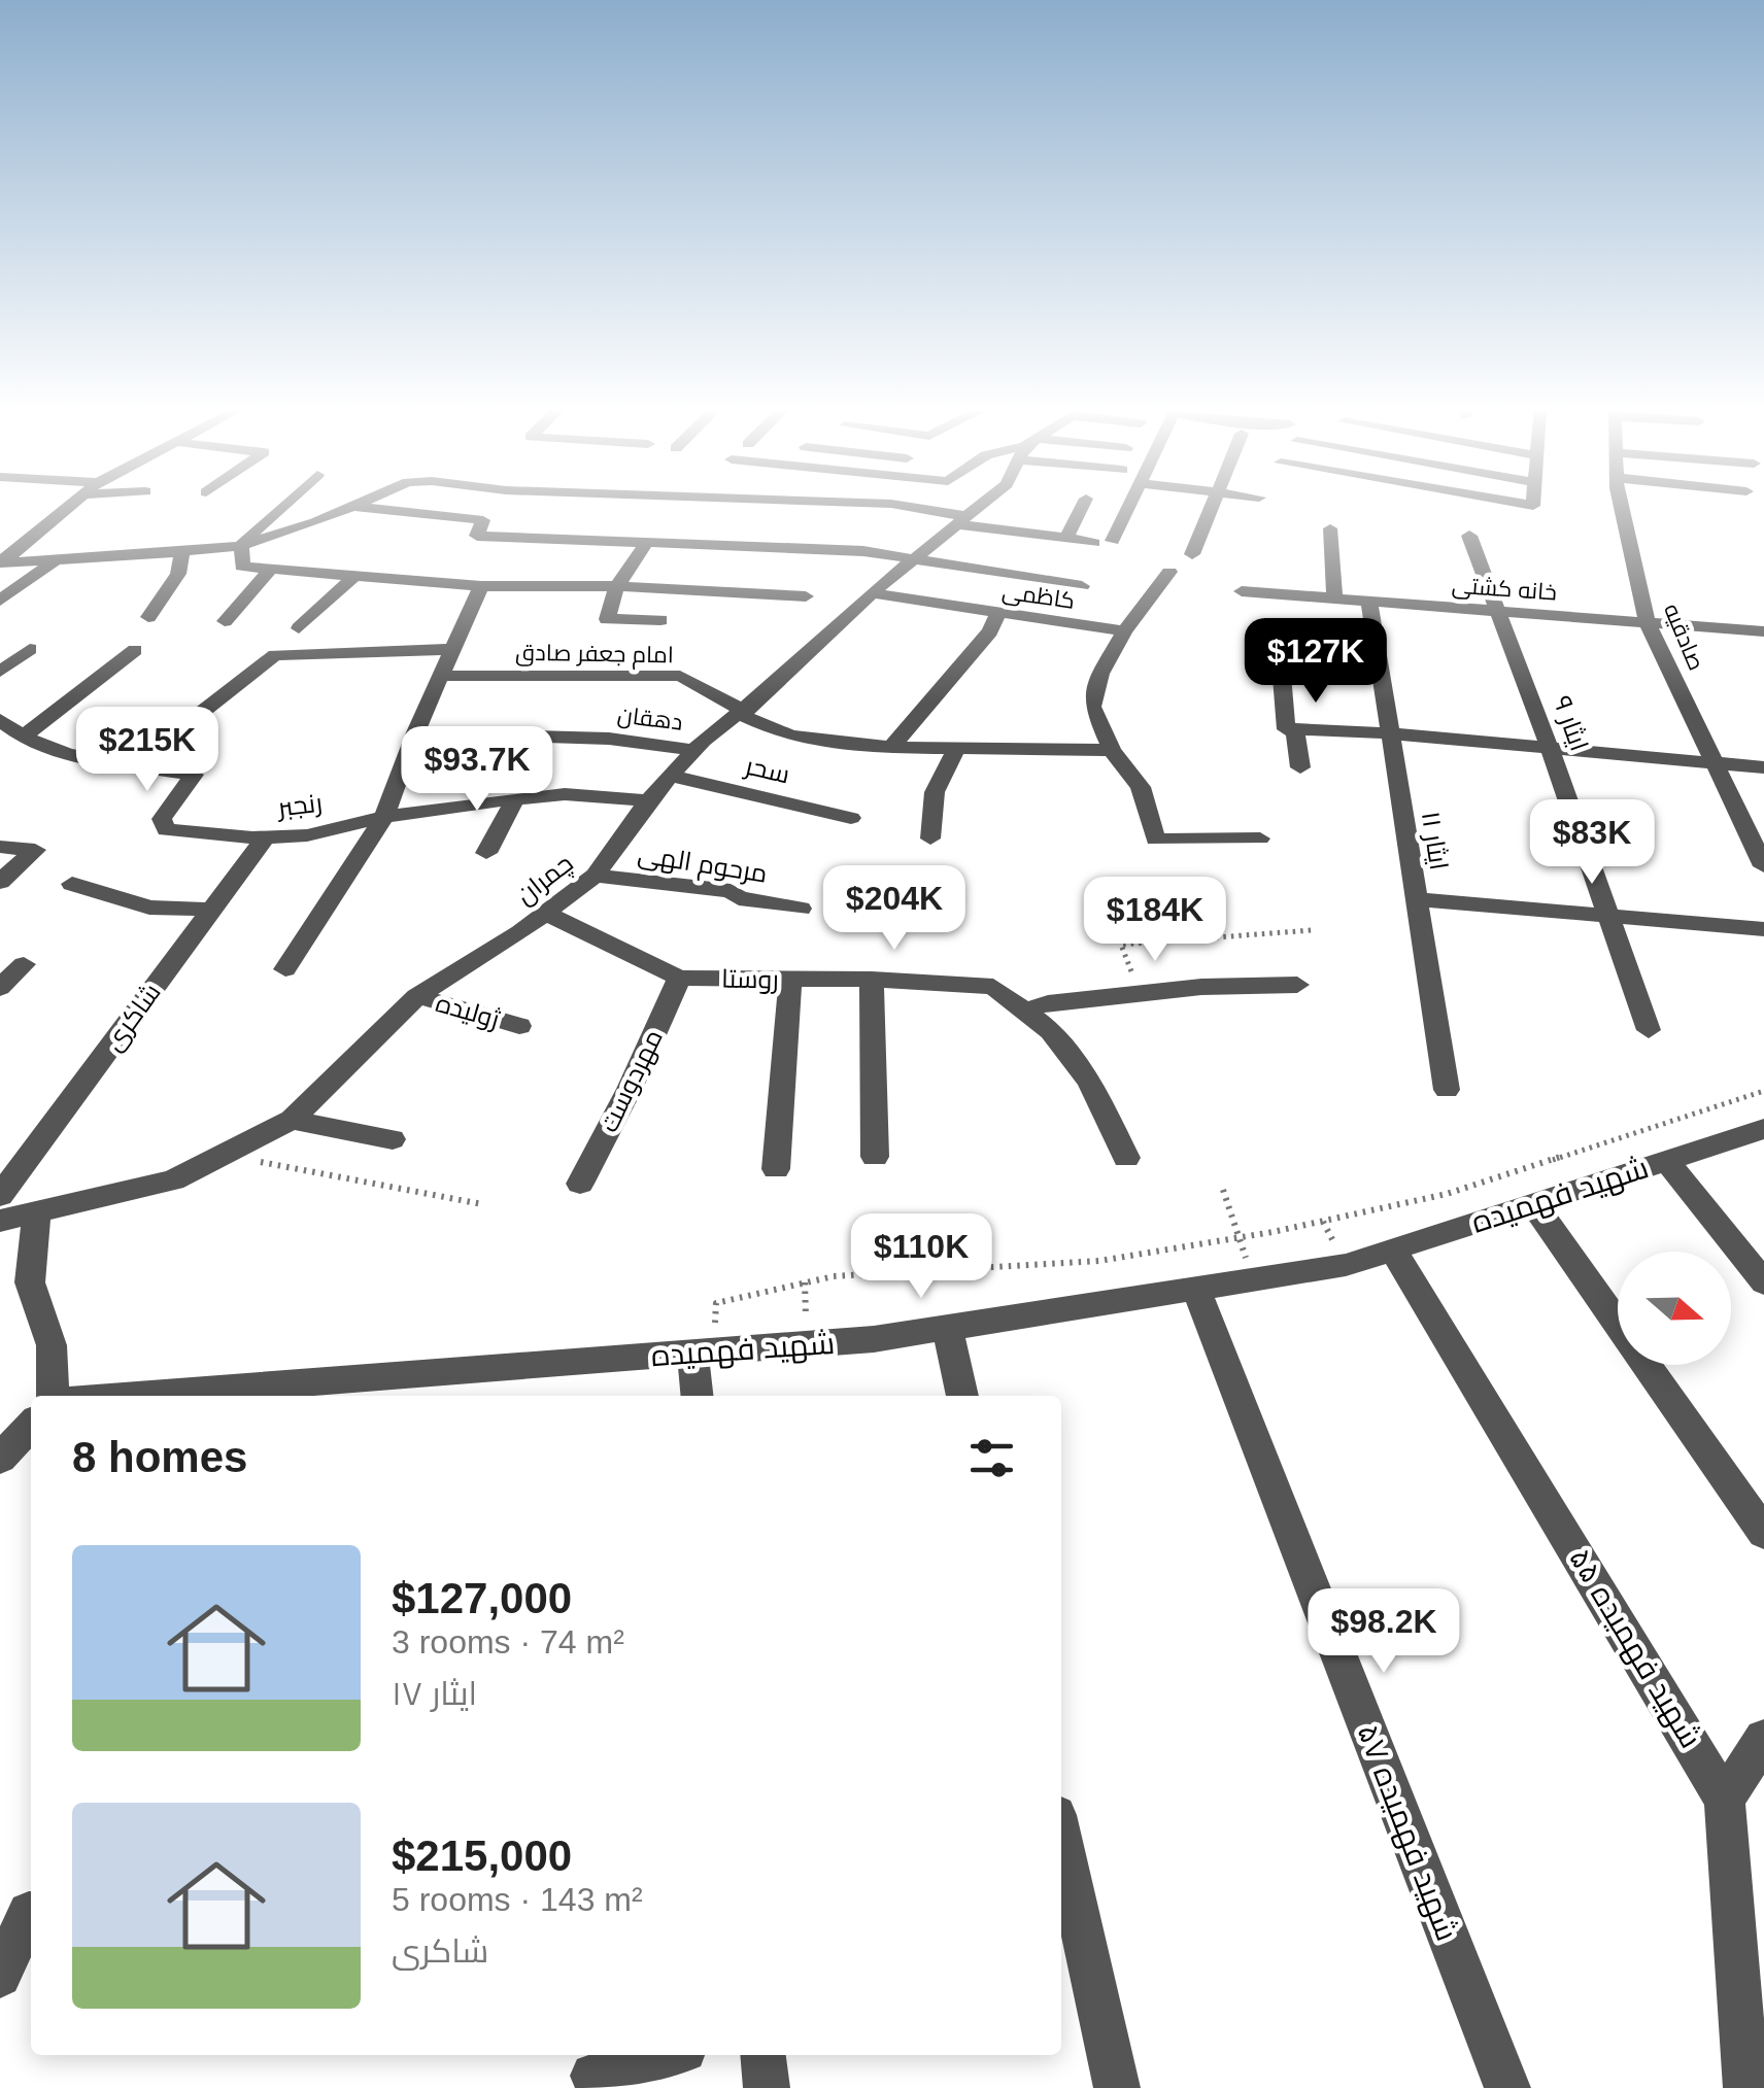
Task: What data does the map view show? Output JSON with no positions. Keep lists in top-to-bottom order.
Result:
{
  "streets": {
    "street": [
      "خانه کشتی",
      "کاظمی",
      "صادقیه",
      "امام جعفر صادق",
      "دهقان",
      "ایثار ۹",
      "سحر",
      "رنجبر",
      "ایثار ۱۱",
      "مرحوم الهی",
      "چمران",
      "روستا",
      "ژولیده",
      "شاکری",
      "مهردوست",
      "شهید فهمیده",
      "شهید فهمیده ۵۵",
      "شهید فهمیده ۵۷"
    ]
  },
  "crossings": [
    ["خانه کشتی", "صادقیه"],
    ["خانه کشتی", "ایثار ۹"],
    ["خانه کشتی", "ایثار ۱۱"],
    ["کاظمی", "چمران"],
    ["امام جعفر صادق", "چمران"],
    ["دهقان", "چمران"],
    ["سحر", "چمران"],
    ["رنجبر", "چمران"],
    ["رنجبر", "شاکری"],
    ["مرحوم الهی", "چمران"],
    ["چمران", "روستا"],
    ["چمران", "ژولیده"],
    ["روستا", "مهردوست"],
    ["شهید فهمیده", "شهید فهمیده ۵۵"],
    ["شهید فهمیده", "شهید فهمیده ۵۷"]
  ],
  "north": "right",
  "page": {
    "price": [
      "$127K",
      "$215K",
      "$93.7K",
      "$83K",
      "$204K",
      "$184K",
      "$110K",
      "$98.2K"
    ],
    "heading": "8 homes",
    "list": [
      {
        "name": "$127,000",
        "note": "3 rooms · 74 m² · ایثار ۱۷"
      },
      {
        "name": "$215,000",
        "note": "5 rooms · 143 m² · شاکری"
      }
    ]
  }
}
